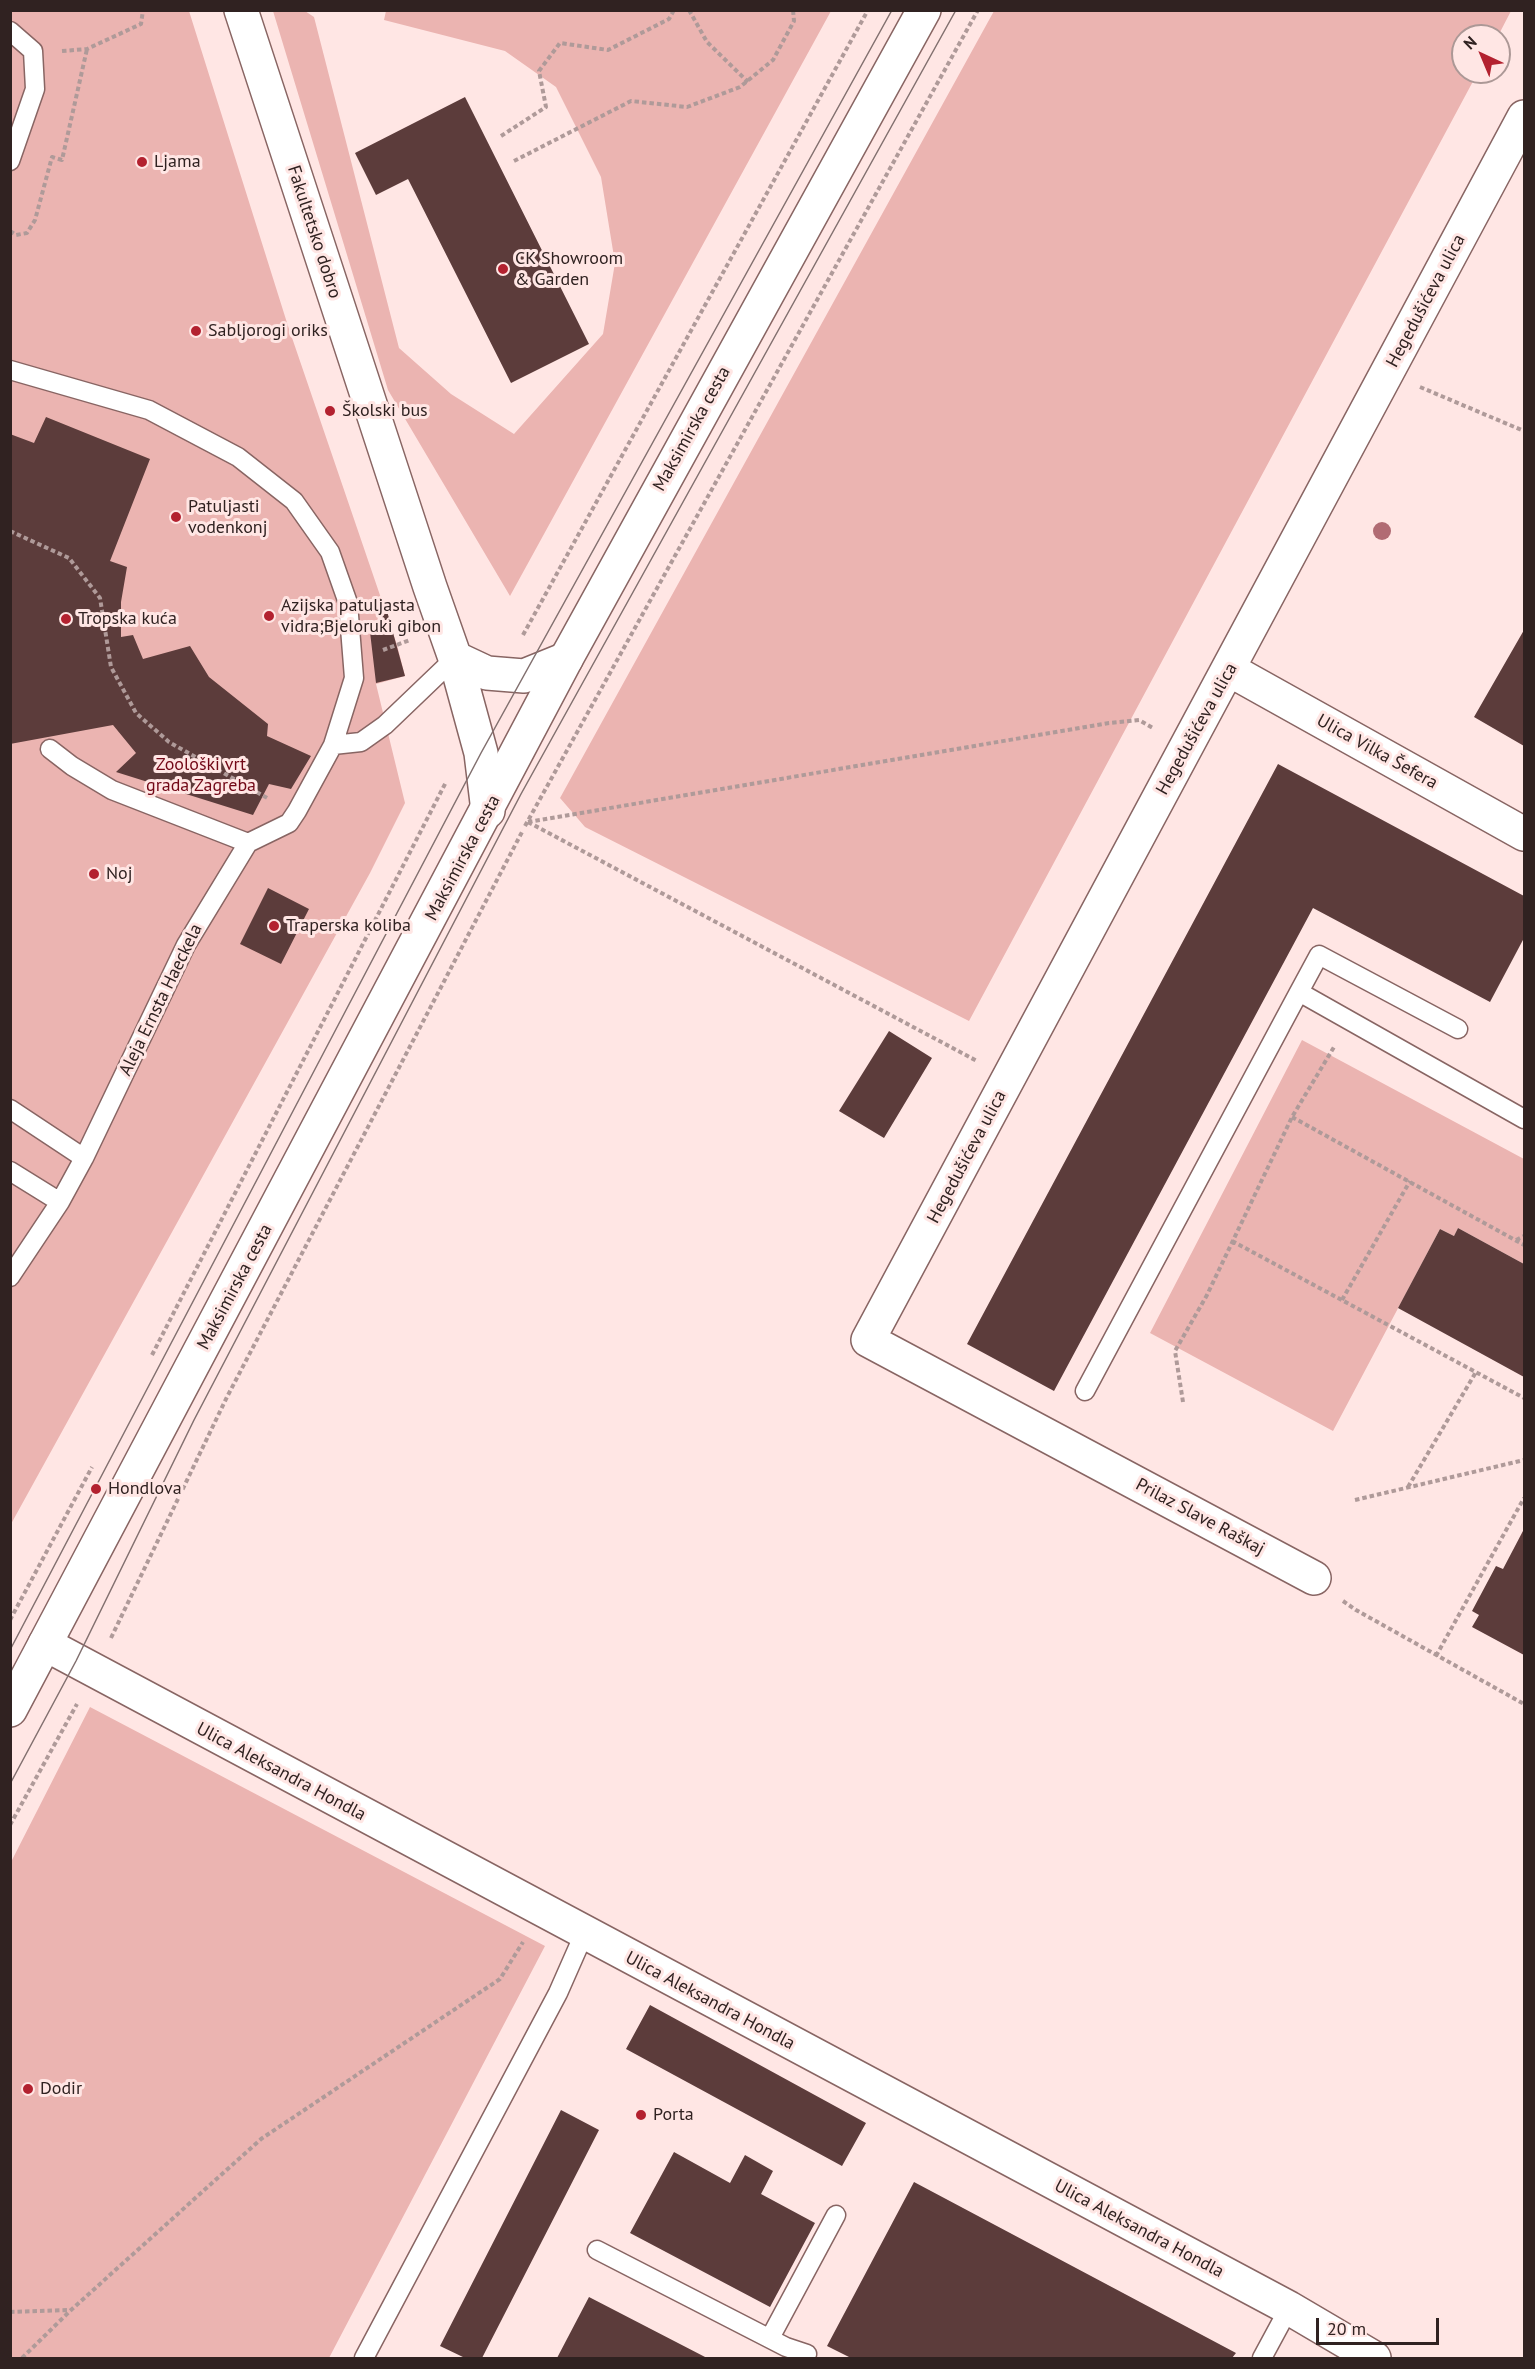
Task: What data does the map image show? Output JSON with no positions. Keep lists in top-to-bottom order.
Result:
{
  "streets": {
    "street": [
      "Fakultetsko dobro",
      "Hegedušićeva ulica",
      "Maksimirska cesta",
      "Ulica Vilka Šefera",
      "Prilaz Slave Raškaj",
      "Ulica Aleksandra Hondla"
    ],
    "lane": ["Aleja Ernsta Haeckela"]
  },
  "crossings": [
    ["Fakultetsko dobro", "Maksimirska cesta"],
    ["Hegedušićeva ulica", "Ulica Vilka Šefera"],
    ["Hegedušićeva ulica", "Prilaz Slave Raškaj"],
    ["Maksimirska cesta", "Ulica Aleksandra Hondla"]
  ],
  "parks": ["Zoološki vrt grada Zagreba"],
  "places": [
    "Ljama",
    "CK Showroom & Garden",
    "Sabljorogi oriks",
    "Školski bus",
    "Patuljasti vodenkonj",
    "Azijska patuljasta vidra;Bjeloruki gibon",
    "Tropska kuća",
    "Noj",
    "Traperska koliba",
    "Hondlova",
    "Dodir",
    "Porta"
  ],
  "scale_bar": "20 m",
  "north": "top left"
}
